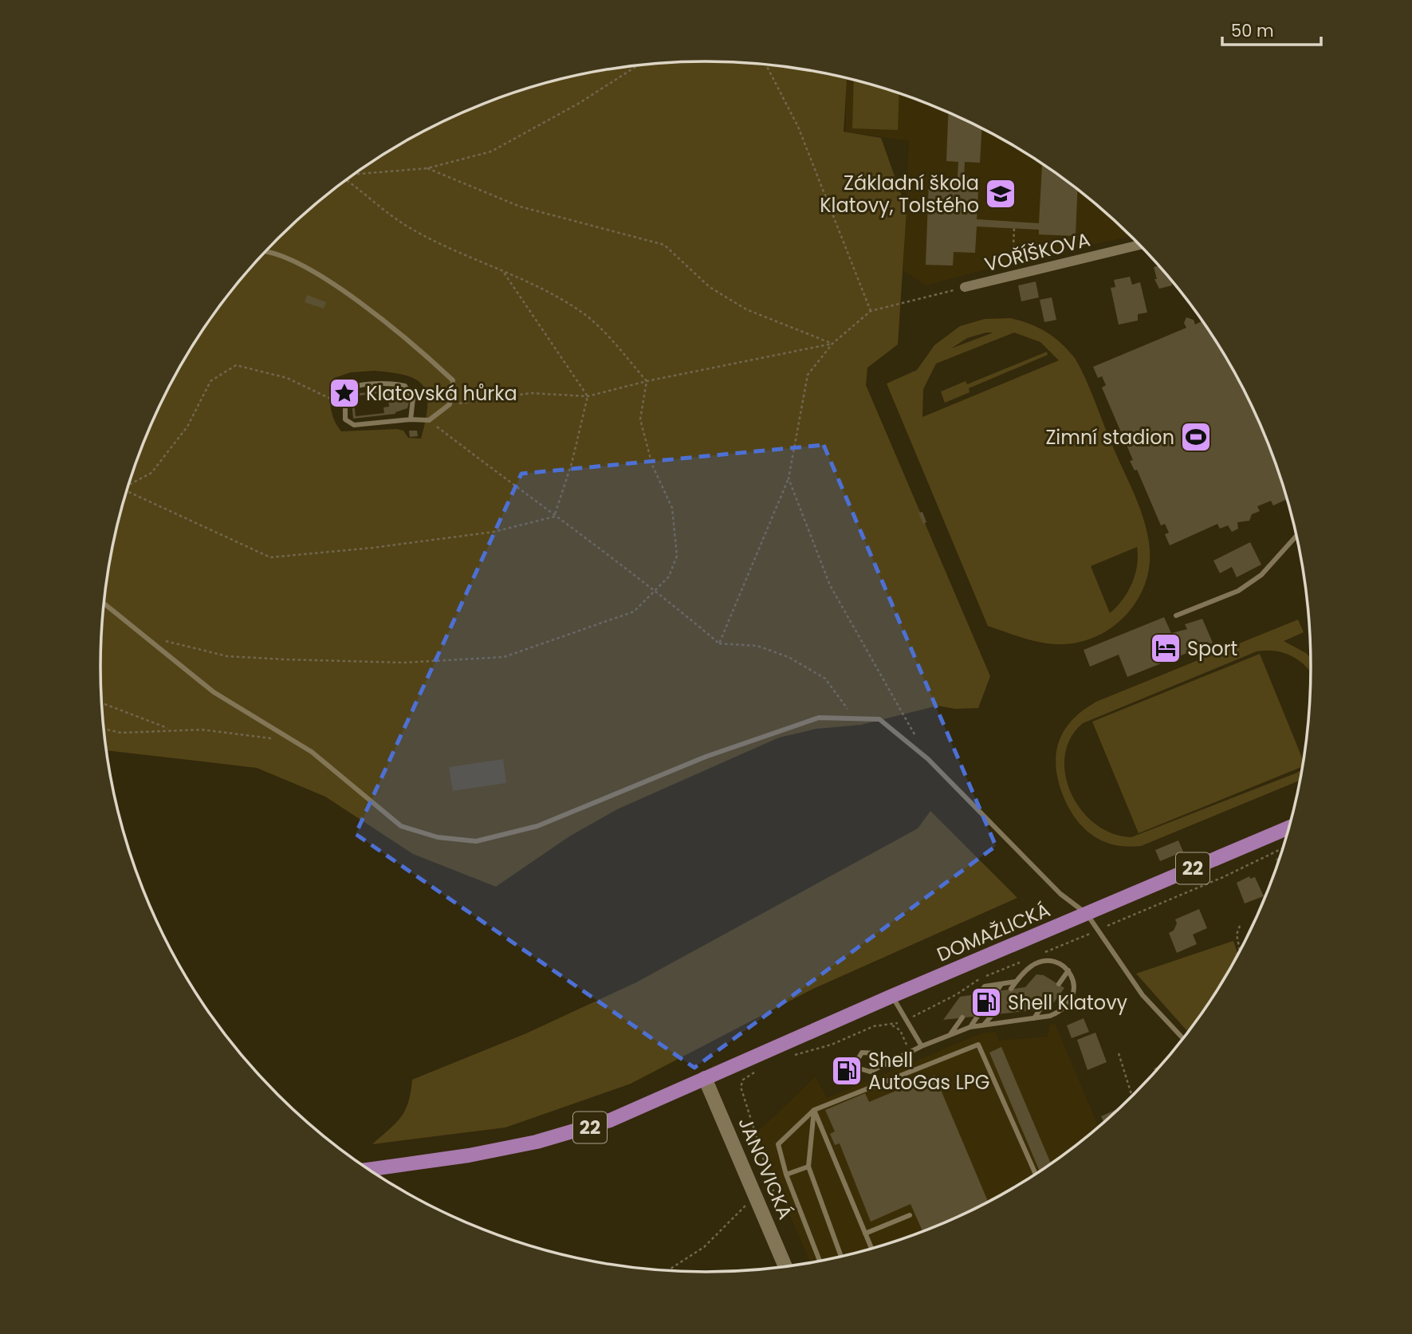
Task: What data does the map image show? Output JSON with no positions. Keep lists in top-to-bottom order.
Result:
{
  "streets": {
    "main road": ["22", "DOMAŽLICKÁ", "JANOVICKÁ"],
    "street": ["VOŘÍŠKOVA"]
  },
  "crossings": [
    ["22", "DOMAŽLICKÁ"],
    ["22", "JANOVICKÁ"],
    ["DOMAŽLICKÁ", "JANOVICKÁ"]
  ],
  "places": {
    "school or university": ["Základní škola Klatovy, Tolstého"],
    "place": ["Klatovská hůrka"],
    "sports": ["Zimní stadion"],
    "hotel": ["Sport"],
    "fuel station": ["Shell Klatovy", "Shell AutoGas LPG"]
  },
  "scale_bar": "50 m"
}
